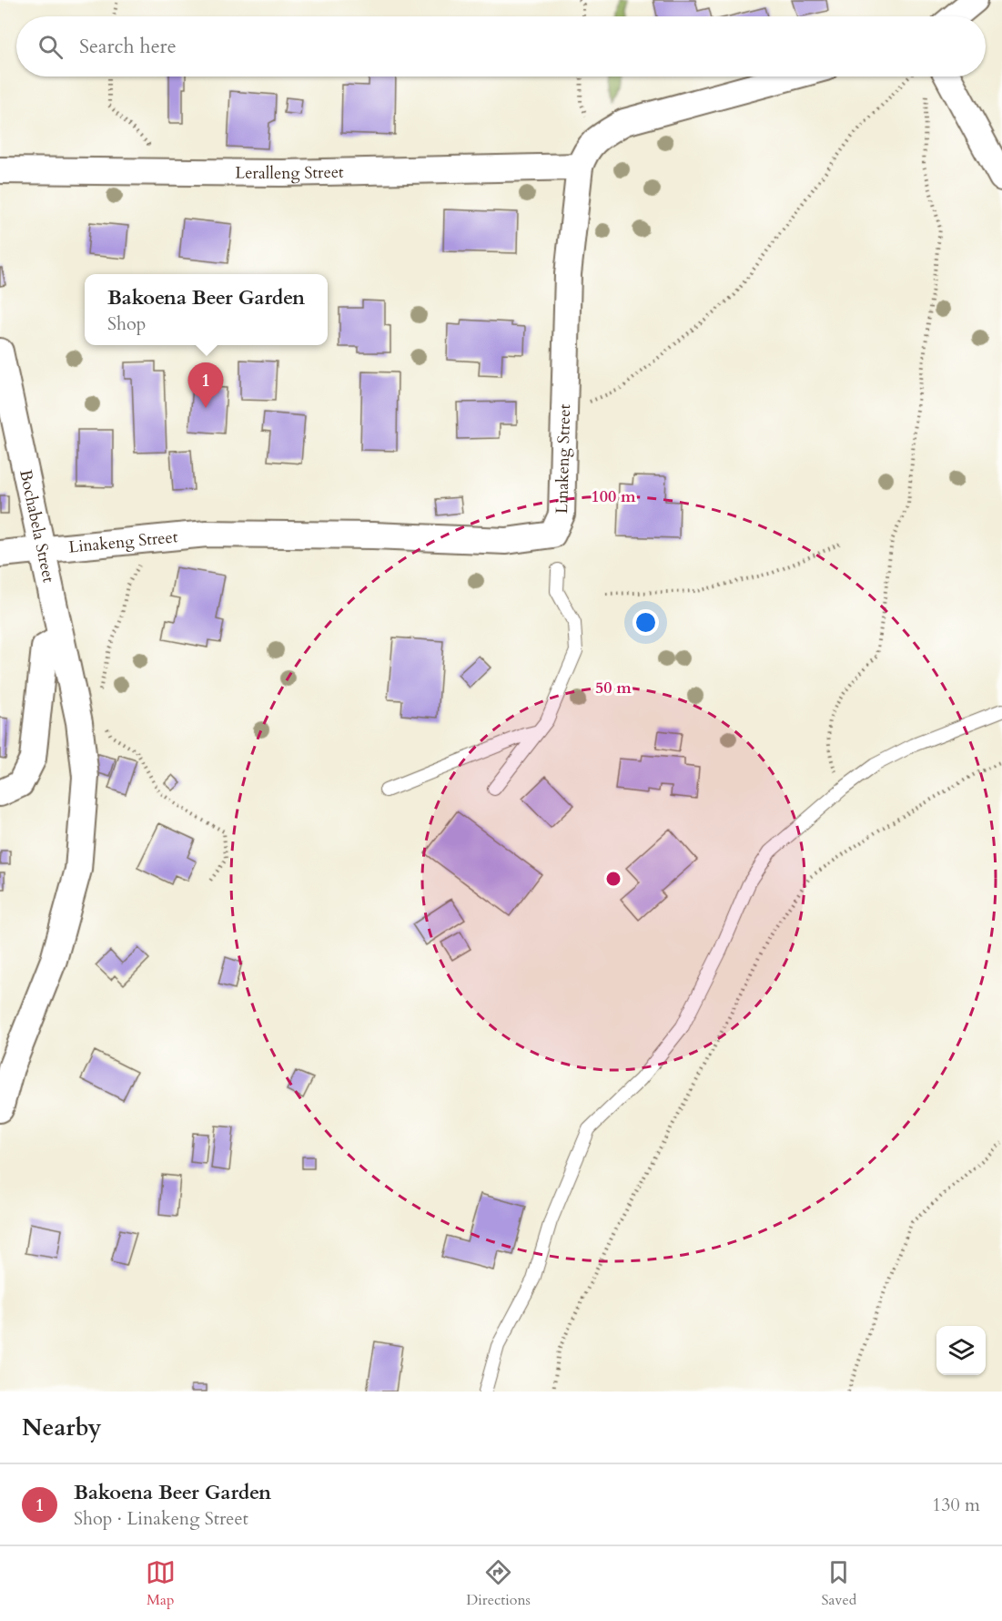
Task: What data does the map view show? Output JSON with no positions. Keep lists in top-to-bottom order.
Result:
{
  "streets": {
    "street": ["Leralleng Street", "Linakeng Street", "Bochabela Street"]
  },
  "crossings": [
    ["Leralleng Street", "Linakeng Street"],
    ["Linakeng Street", "Bochabela Street"]
  ],
  "page": {
    "search": "Search here",
    "popup": ["Bakoena Beer Garden", "Shop"],
    "pins": "1",
    "heading": "Nearby",
    "list": [
      {
        "mark": "1",
        "name": "Bakoena Beer Garden",
        "note": "Shop · Linakeng Street",
        "value": "130 m"
      }
    ],
    "nav": ["Map", "Directions", "Saved"]
  },
  "rings": ["100 m", "50 m"]
}
